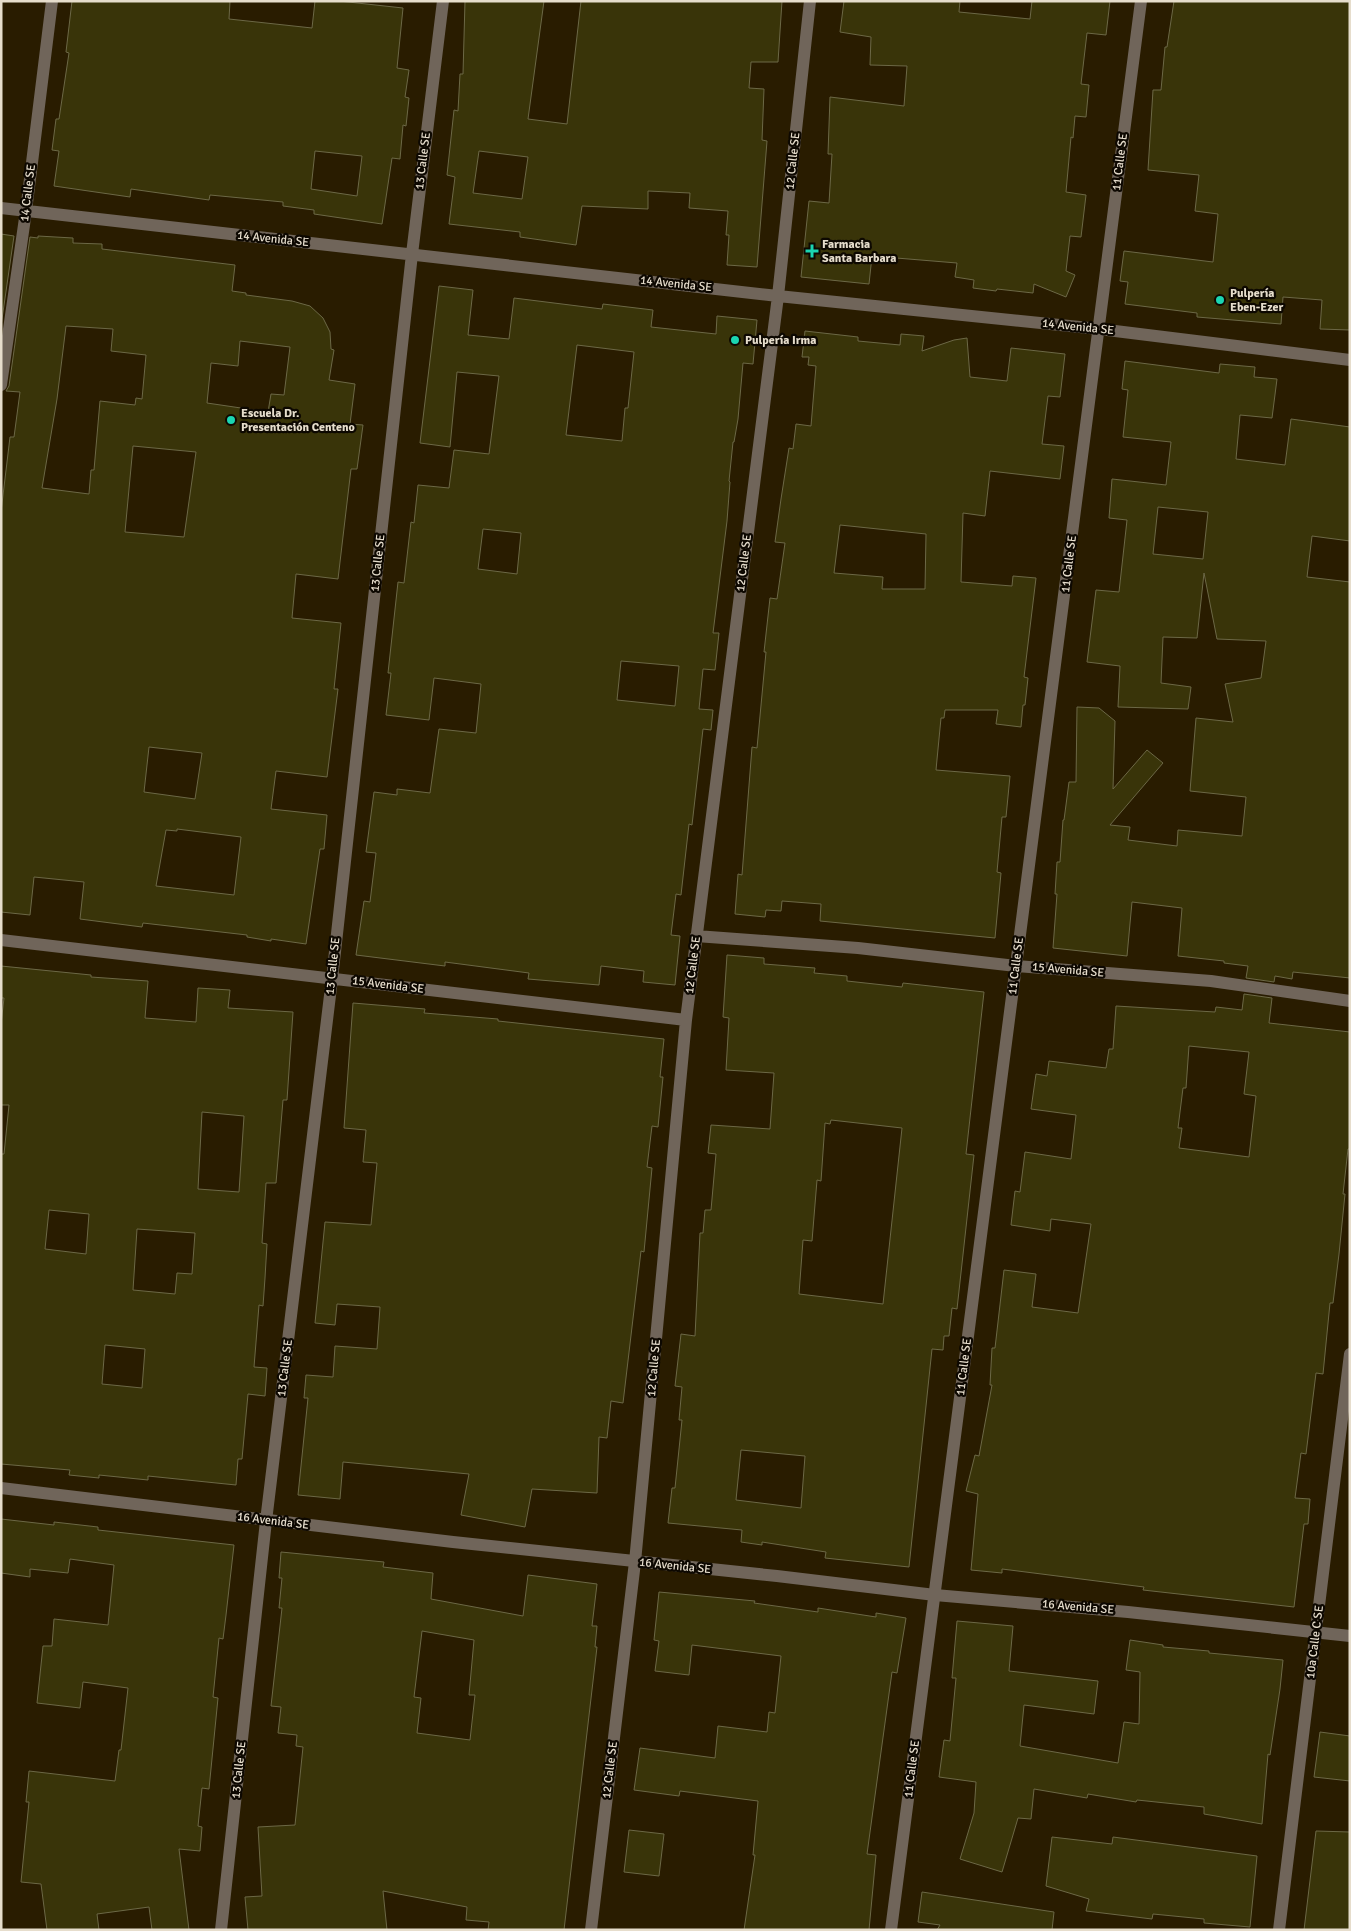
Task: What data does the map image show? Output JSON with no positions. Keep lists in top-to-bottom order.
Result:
{
  "streets": {
    "street": [
      "13 Calle SE",
      "12 Calle SE",
      "11 Calle SE",
      "14 Calle SE",
      "14 Avenida SE",
      "15 Avenida SE",
      "16 Avenida SE",
      "10a Calle C SE"
    ]
  },
  "crossings": [
    ["13 Calle SE", "14 Avenida SE"],
    ["13 Calle SE", "15 Avenida SE"],
    ["13 Calle SE", "16 Avenida SE"],
    ["12 Calle SE", "14 Avenida SE"],
    ["12 Calle SE", "15 Avenida SE"],
    ["12 Calle SE", "16 Avenida SE"],
    ["11 Calle SE", "14 Avenida SE"],
    ["11 Calle SE", "15 Avenida SE"],
    ["11 Calle SE", "16 Avenida SE"],
    ["14 Calle SE", "14 Avenida SE"],
    ["16 Avenida SE", "10a Calle C SE"]
  ],
  "places": {
    "health": ["Farmacia Santa Barbara"],
    "other": ["Pulpería Eben-Ezer", "Pulpería Irma", "Escuela Dr. Presentación Centeno"]
  }
}
